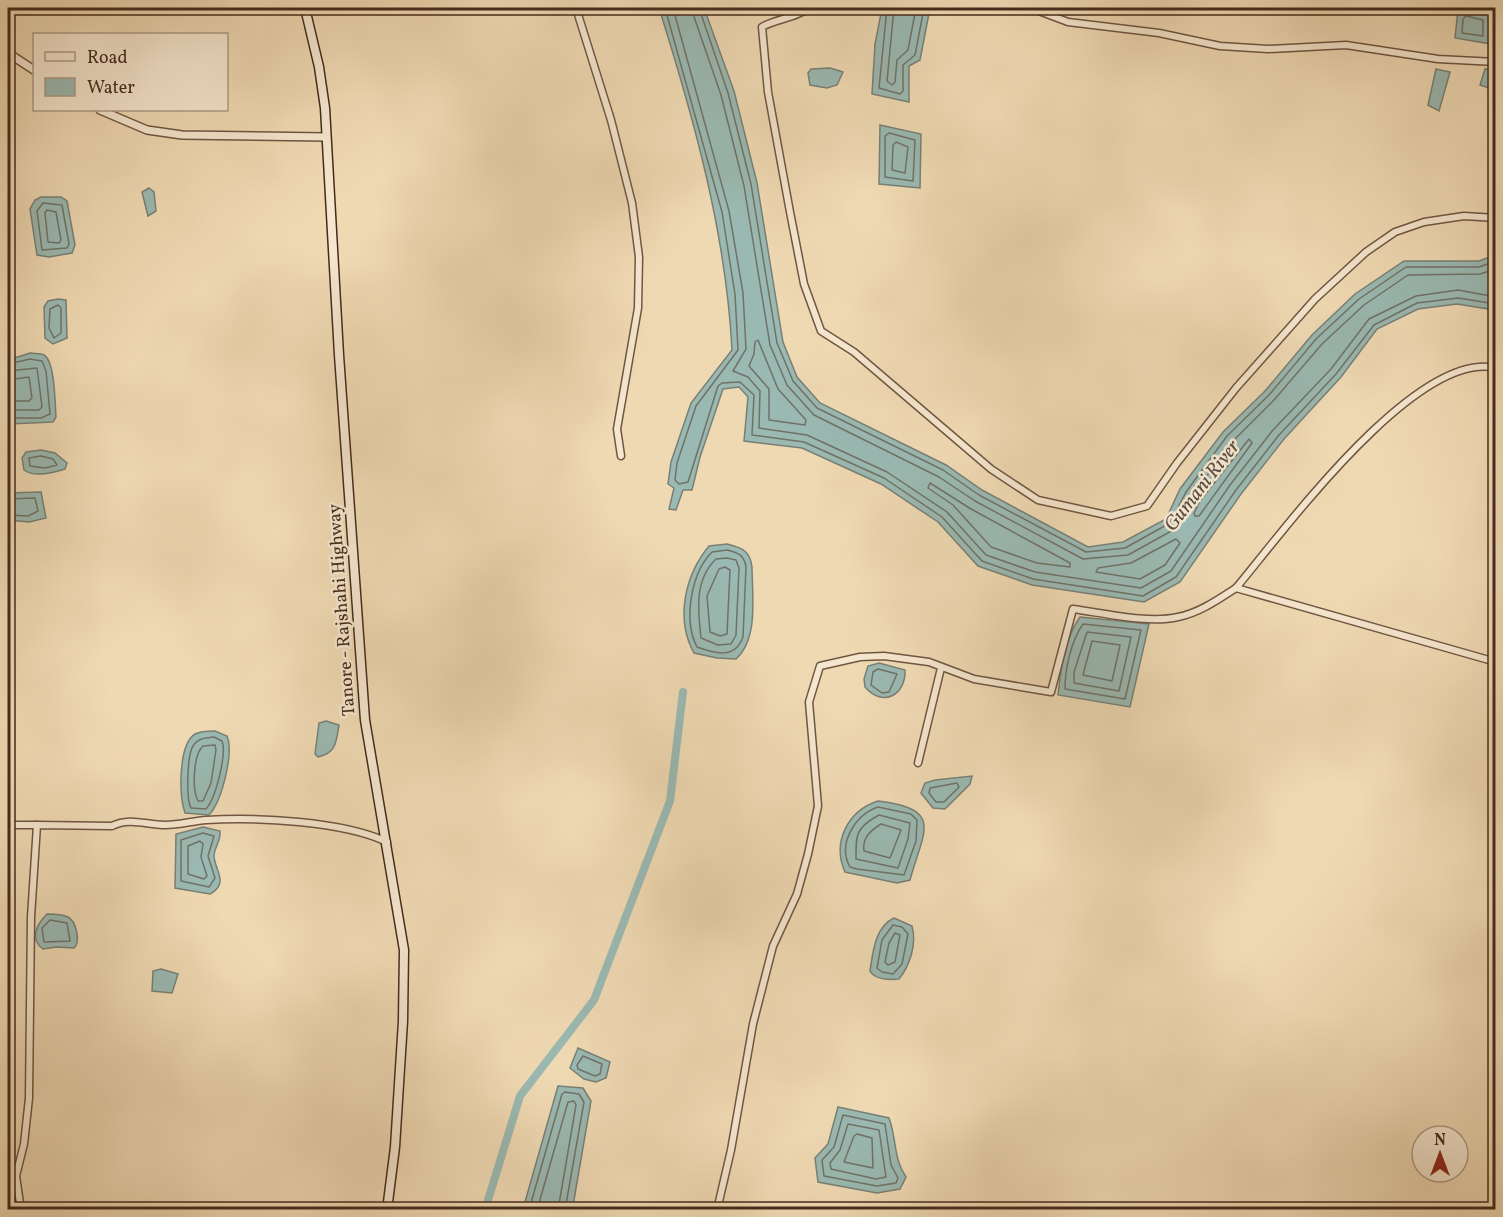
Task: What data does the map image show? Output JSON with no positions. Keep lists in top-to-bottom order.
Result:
{
  "streets": {
    "main road": ["Tanore - Rajshahi Highway"]
  },
  "water": ["Gumani River"],
  "legend": ["Road", "Water"],
  "north": "top"
}
